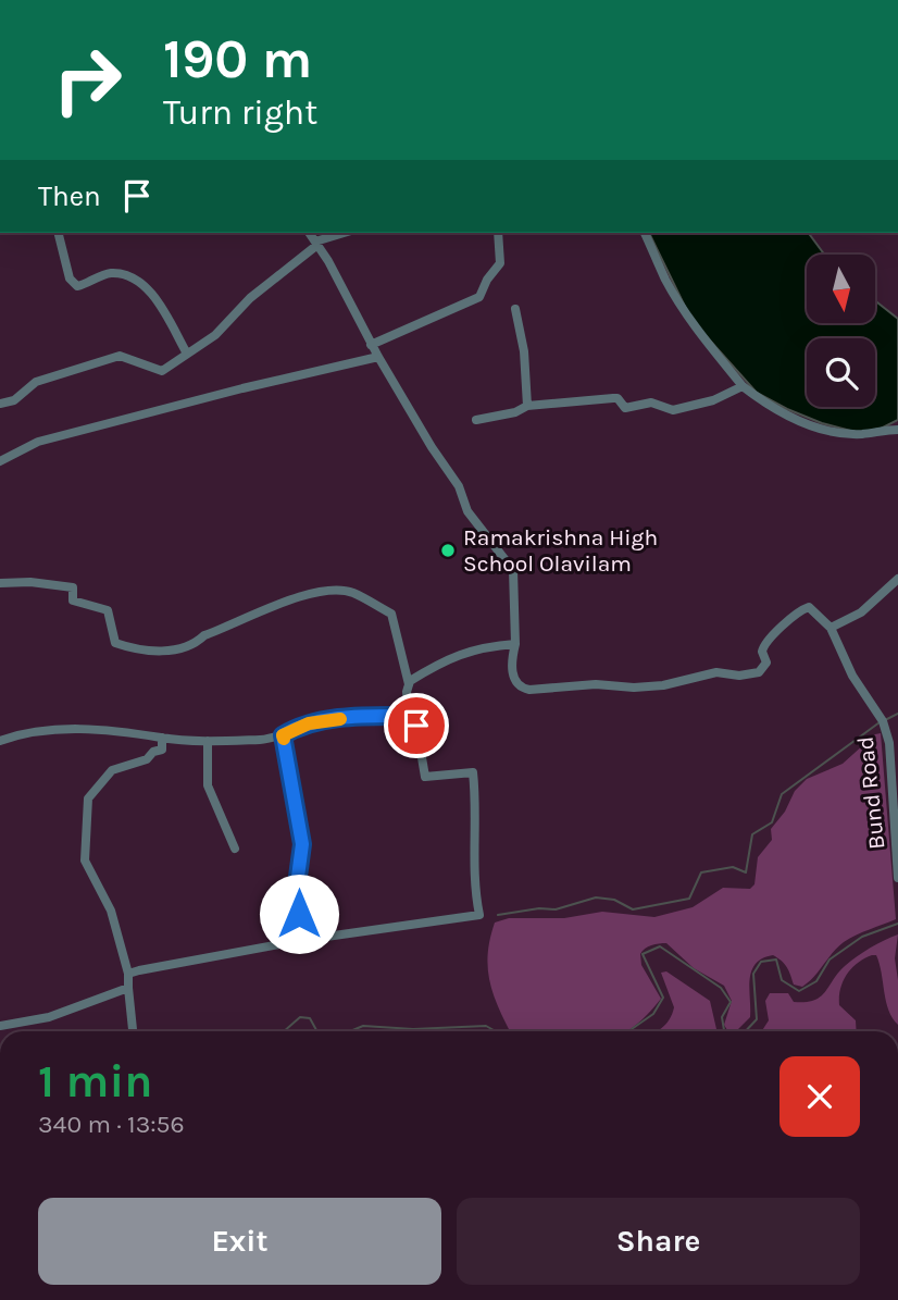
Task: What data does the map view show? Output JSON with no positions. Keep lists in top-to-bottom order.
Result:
{
  "streets": {
    "street": ["Bund Road"]
  },
  "places": ["Ramakrishna High School Olavilam"],
  "north": "bottom",
  "page": {
    "turn": ["190 m", "Turn right"],
    "then": "Then",
    "heading": ["1 min", "340 m · 13:56"],
    "buttons": ["Exit", "Share"]
  }
}
